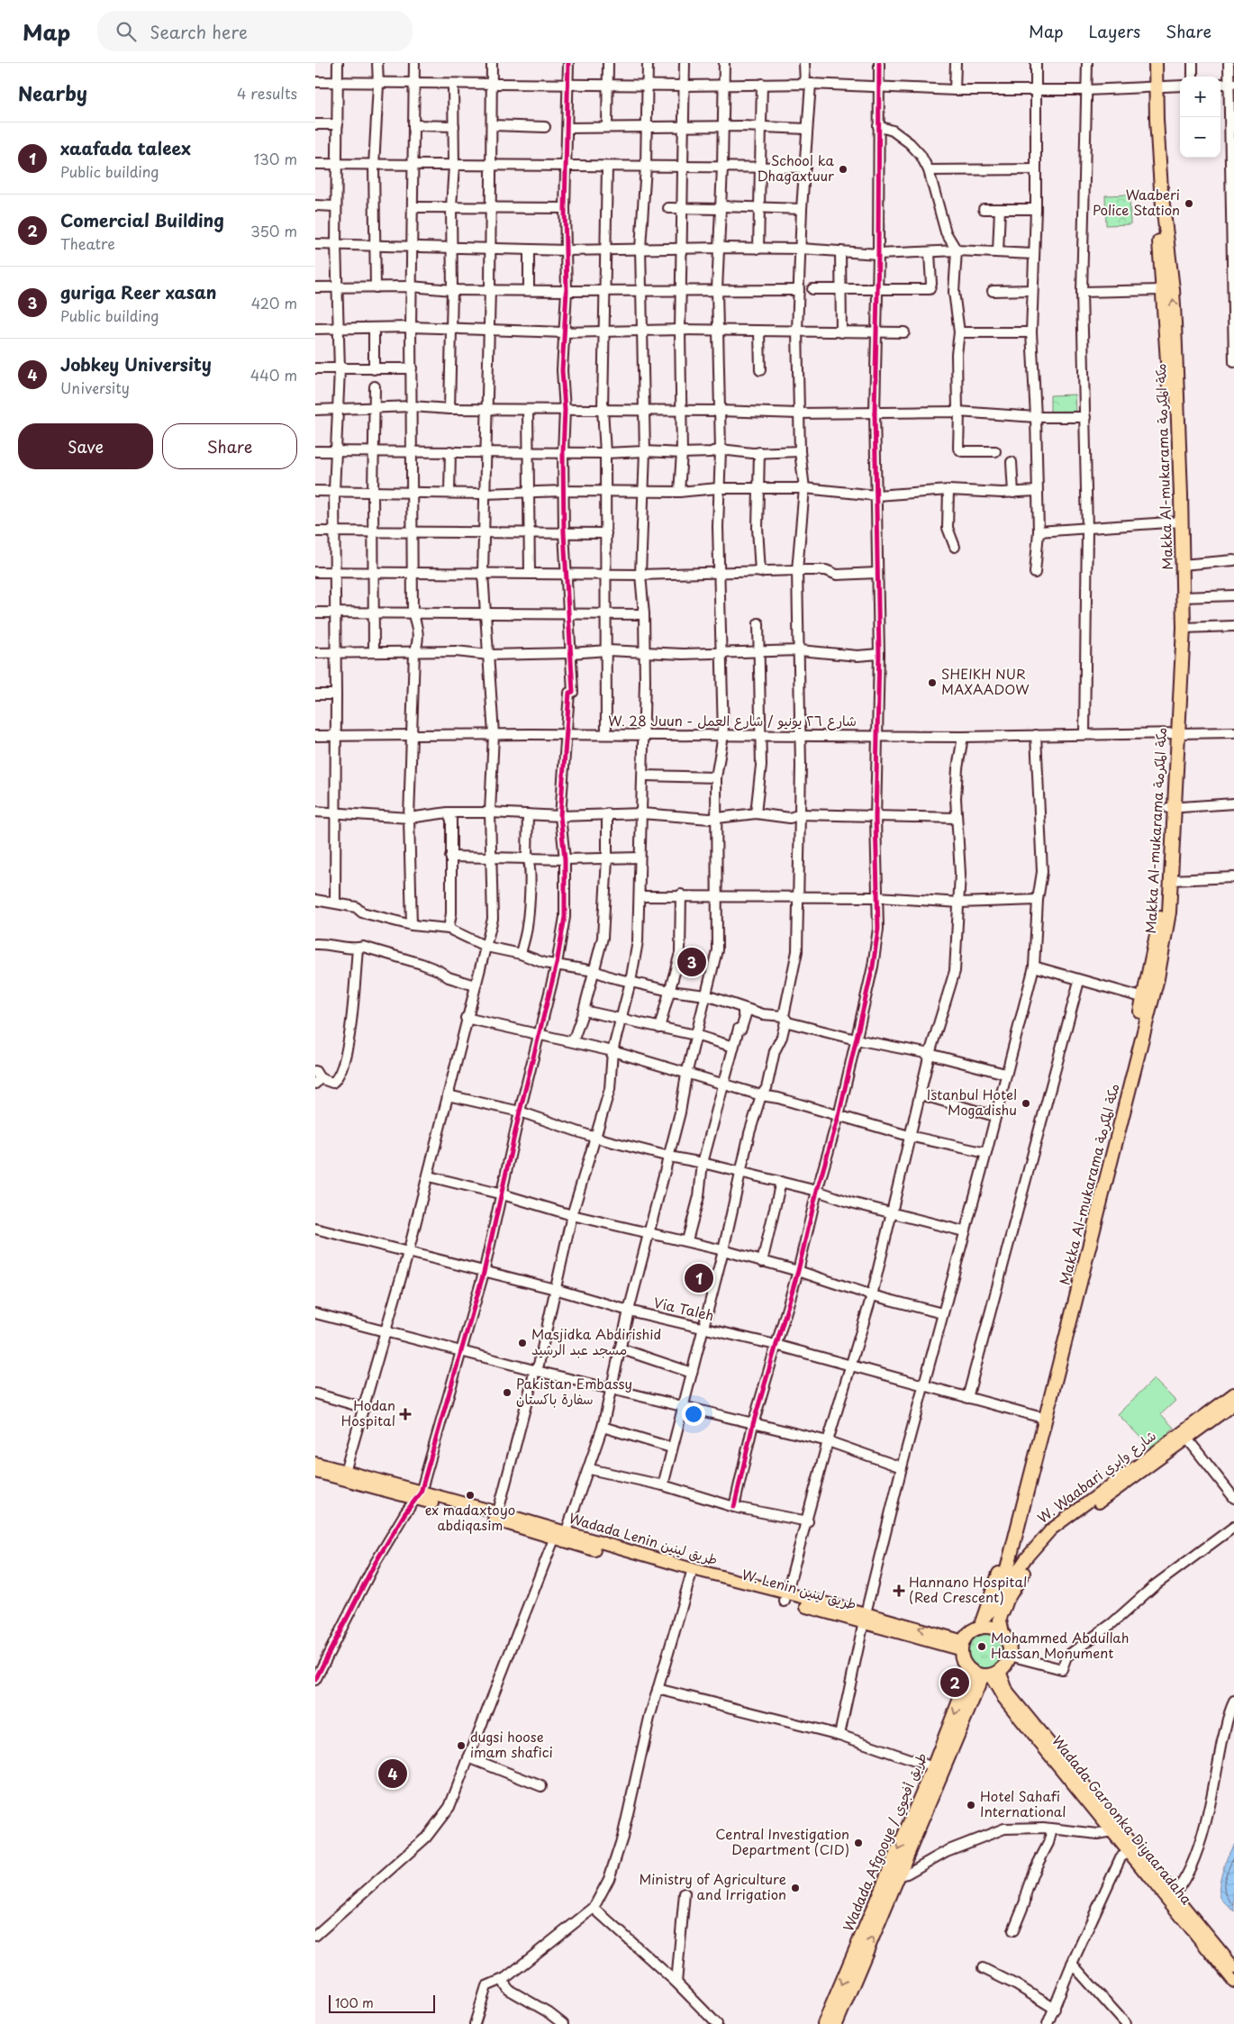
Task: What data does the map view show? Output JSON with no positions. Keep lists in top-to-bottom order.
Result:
{
  "streets": {
    "highway": ["Makka Al-mukarama مكة المكرمة", "Wadada Afgooye / طريق أفجوي"],
    "main road": ["W. Waabari شارع وابري", "Wadada Lenin طريق لينين", "Wadada Garoonka Diyaaradaha"],
    "street": ["W. 28 Juun - شارع ٢٦ يونيو / شارع العمل", "Via Taleh"]
  },
  "crossings": [
    ["Makka Al-mukarama مكة المكرمة", "W. 28 Juun - شارع ٢٦ يونيو / شارع العمل"],
    ["Makka Al-mukarama مكة المكرمة", "Via Taleh"],
    ["Makka Al-mukarama مكة المكرمة", "W. Waabari شارع وابري"],
    ["Makka Al-mukarama مكة المكرمة", "Wadada Lenin طريق لينين"],
    ["Makka Al-mukarama مكة المكرمة", "Wadada Garoonka Diyaaradaha"],
    ["Makka Al-mukarama مكة المكرمة", "Wadada Afgooye / طريق أفجوي"],
    ["W. Waabari شارع وابري", "Wadada Lenin طريق لينين"],
    ["W. Waabari شارع وابري", "Wadada Garoonka Diyaaradaha"],
    ["W. Waabari شارع وابري", "Wadada Afgooye / طريق أفجوي"],
    ["Wadada Lenin طريق لينين", "Wadada Garoonka Diyaaradaha"],
    ["Wadada Lenin طريق لينين", "Wadada Afgooye / طريق أفجوي"],
    ["Wadada Garoonka Diyaaradaha", "Wadada Afgooye / طريق أفجوي"]
  ],
  "places": {
    "other": [
      "School ka Dhagaxtuur",
      "Waaberi Police Station",
      "SHEIKH NUR MAXAADOW",
      "Istanbul Hotel Mogadishu",
      "Masjidka Abdirishid مسجد عبد الرشيد",
      "Pakistan Embassy سفارة باكستان",
      "ex madaxtoyo abdiqasim",
      "Mohammed Abdullah Hassan Monument",
      "dugsi hoose imam shafici",
      "Hotel Sahafi International",
      "Central Investigation Department (CID)",
      "Ministry of Agriculture and Irrigation"
    ],
    "health": ["Hodan Hospital", "Hannano Hospital (Red Crescent)"]
  },
  "scale_bar": "100 m",
  "page": {
    "header": "Map",
    "search": "Search here",
    "nav": ["Map", "Layers", "Share"],
    "heading": ["Nearby", "4 results"],
    "map_buttons": ["+", "−"],
    "list": [
      {
        "mark": "1",
        "name": "xaafada taleex",
        "note": "Public building",
        "value": "130 m"
      },
      {
        "mark": "2",
        "name": "Comercial Building",
        "note": "Theatre",
        "value": "350 m"
      },
      {
        "mark": "3",
        "name": "guriga Reer xasan",
        "note": "Public building",
        "value": "420 m"
      },
      {
        "mark": "4",
        "name": "Jobkey University",
        "note": "University",
        "value": "440 m"
      }
    ],
    "buttons": ["Save", "Share"],
    "pins": [
      "3",
      "1",
      "2",
      "4"
    ],
    "scale": "100 m"
  }
}
